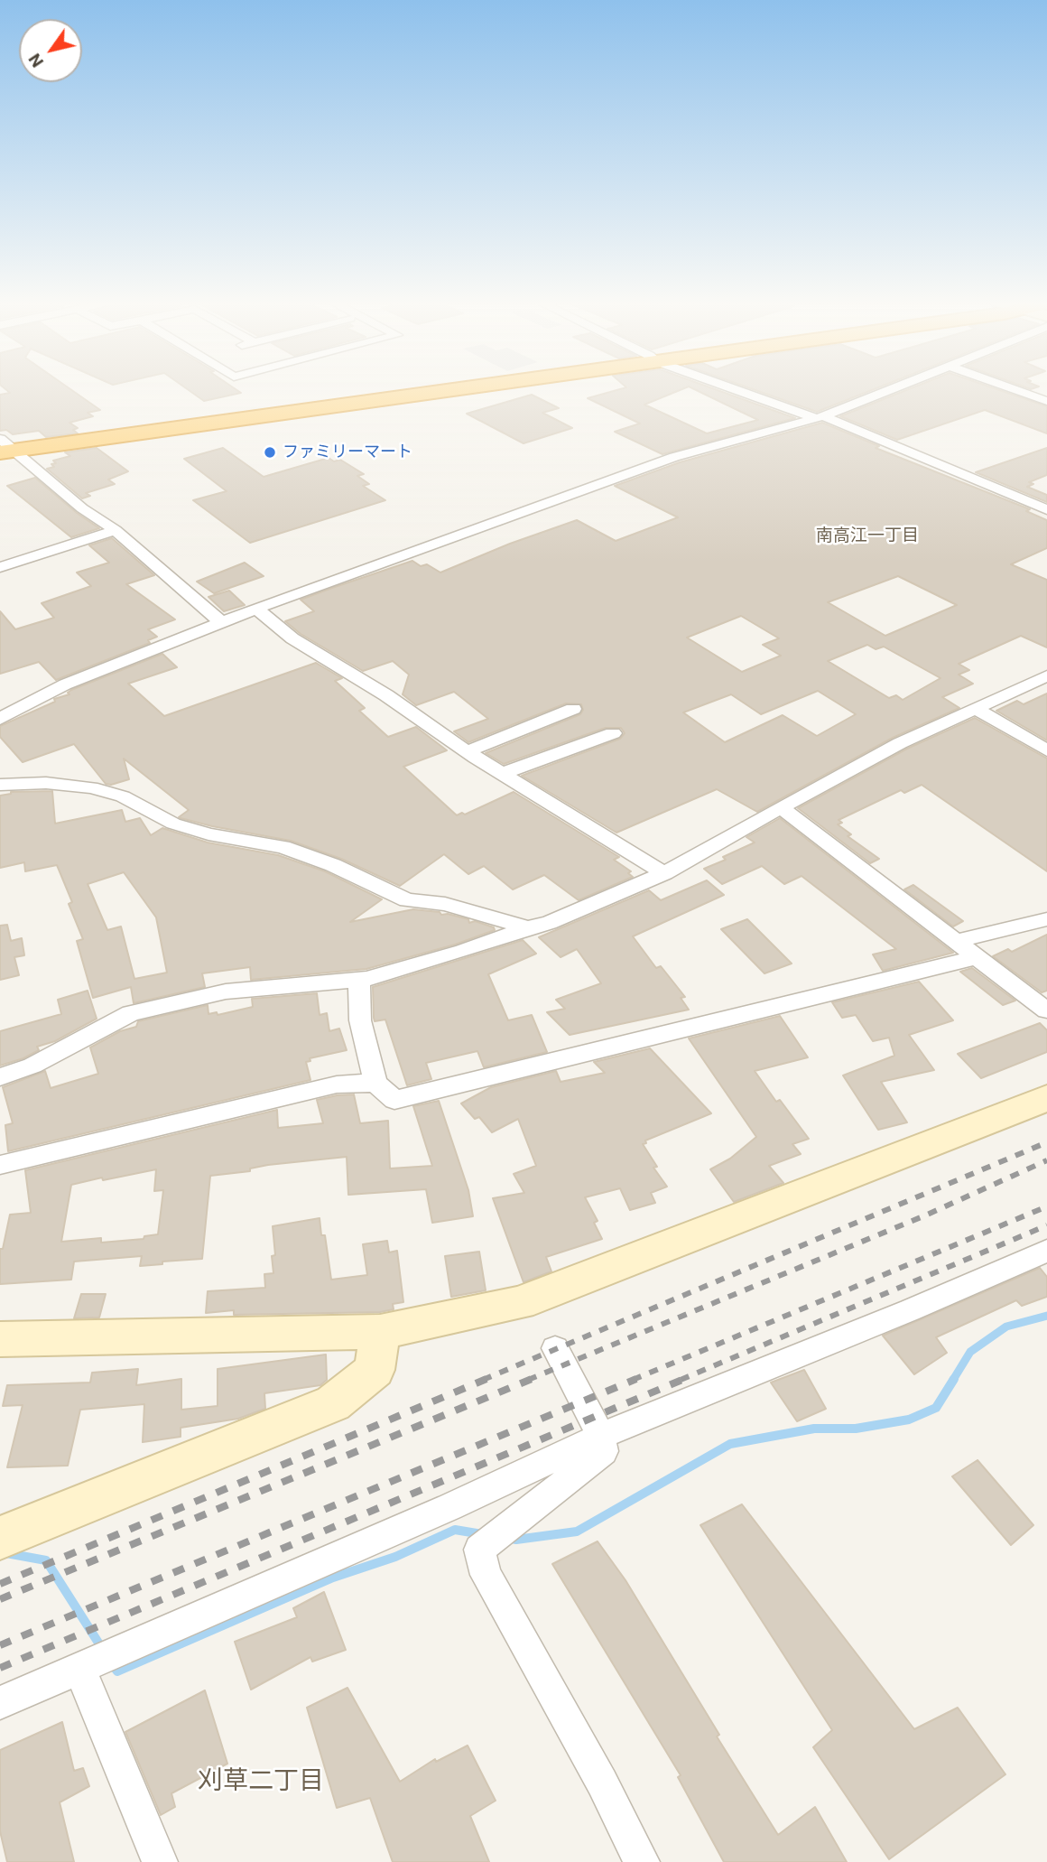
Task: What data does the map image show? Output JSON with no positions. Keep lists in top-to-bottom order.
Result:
{
  "districts": ["南高江一丁目", "刈草二丁目"],
  "places": ["ファミリーマート"],
  "north": "bottom left"
}
